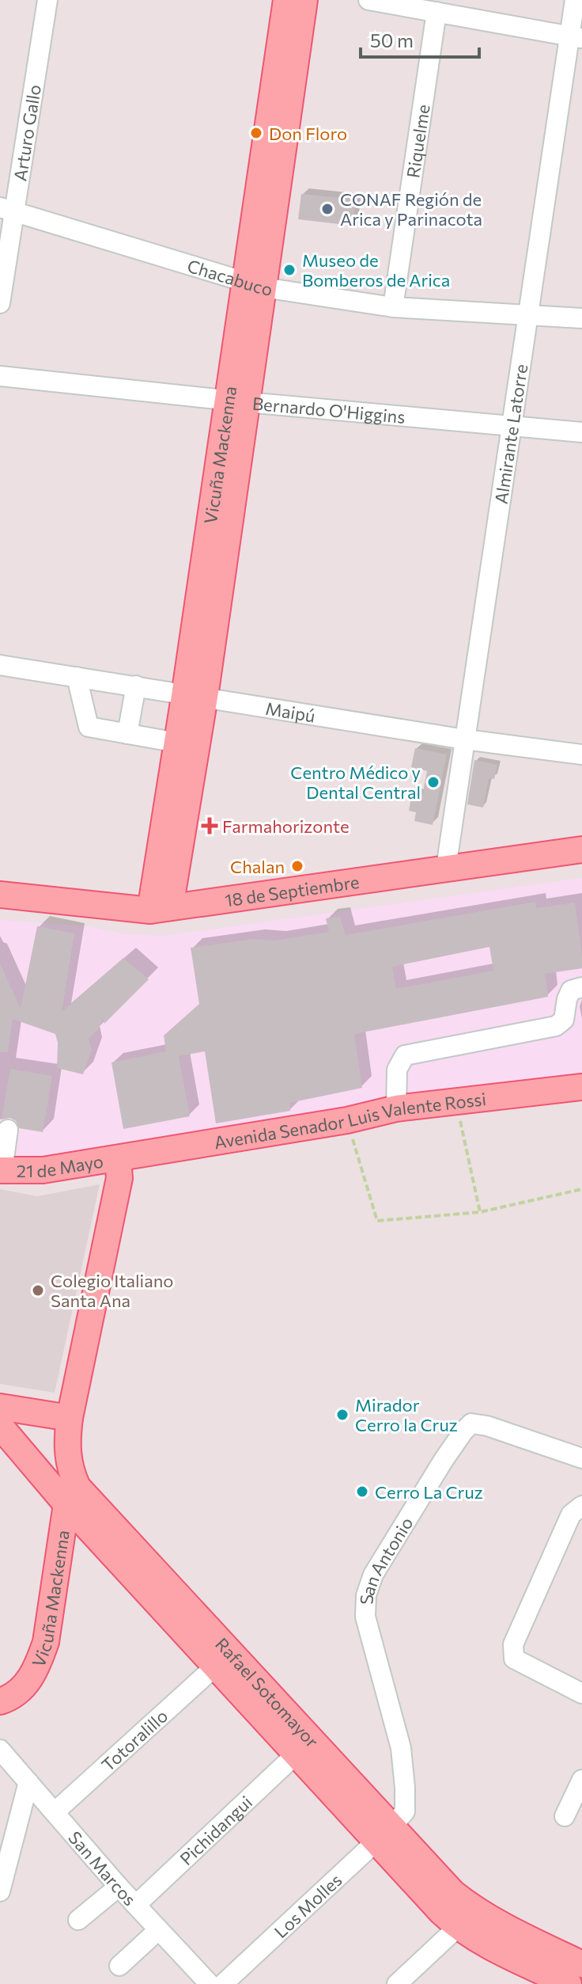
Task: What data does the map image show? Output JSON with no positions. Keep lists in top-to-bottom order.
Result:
{
  "streets": {
    "main road": [
      "Vicuña Mackenna",
      "18 de Septiembre",
      "Avenida Senador Luis Valente Rossi",
      "21 de Mayo",
      "Rafael Sotomayor"
    ],
    "street": [
      "Arturo Gallo",
      "Riquelme",
      "Chacabuco",
      "Bernardo O'Higgins",
      "Almirante Latorre",
      "Maipú",
      "San Antonio",
      "Totoralillo",
      "Pichidangui",
      "San Marcos",
      "Los Molles"
    ]
  },
  "crossings": [
    ["Arturo Gallo", "Chacabuco"],
    ["Riquelme", "Chacabuco"],
    ["Chacabuco", "Almirante Latorre"],
    ["Chacabuco", "Vicuña Mackenna"],
    ["Bernardo O'Higgins", "Almirante Latorre"],
    ["Bernardo O'Higgins", "Vicuña Mackenna"],
    ["Almirante Latorre", "Maipú"],
    ["Almirante Latorre", "18 de Septiembre"],
    ["Vicuña Mackenna", "Maipú"],
    ["Vicuña Mackenna", "18 de Septiembre"],
    ["Vicuña Mackenna", "Rafael Sotomayor"],
    ["Avenida Senador Luis Valente Rossi", "21 de Mayo"],
    ["San Antonio", "Rafael Sotomayor"],
    ["San Antonio", "Los Molles"],
    ["Rafael Sotomayor", "Totoralillo"],
    ["Rafael Sotomayor", "Pichidangui"],
    ["Rafael Sotomayor", "Los Molles"],
    ["Totoralillo", "San Marcos"],
    ["Pichidangui", "San Marcos"]
  ],
  "places": {
    "other": [
      "Don Floro",
      "CONAF Región de Arica y Parinacota",
      "Museo de Bomberos de Arica",
      "Centro Médico y Dental Central",
      "Chalan",
      "Colegio Italiano Santa Ana",
      "Mirador Cerro la Cruz",
      "Cerro La Cruz"
    ],
    "health": ["Farmahorizonte"]
  },
  "scale_bar": "50 m"
}
